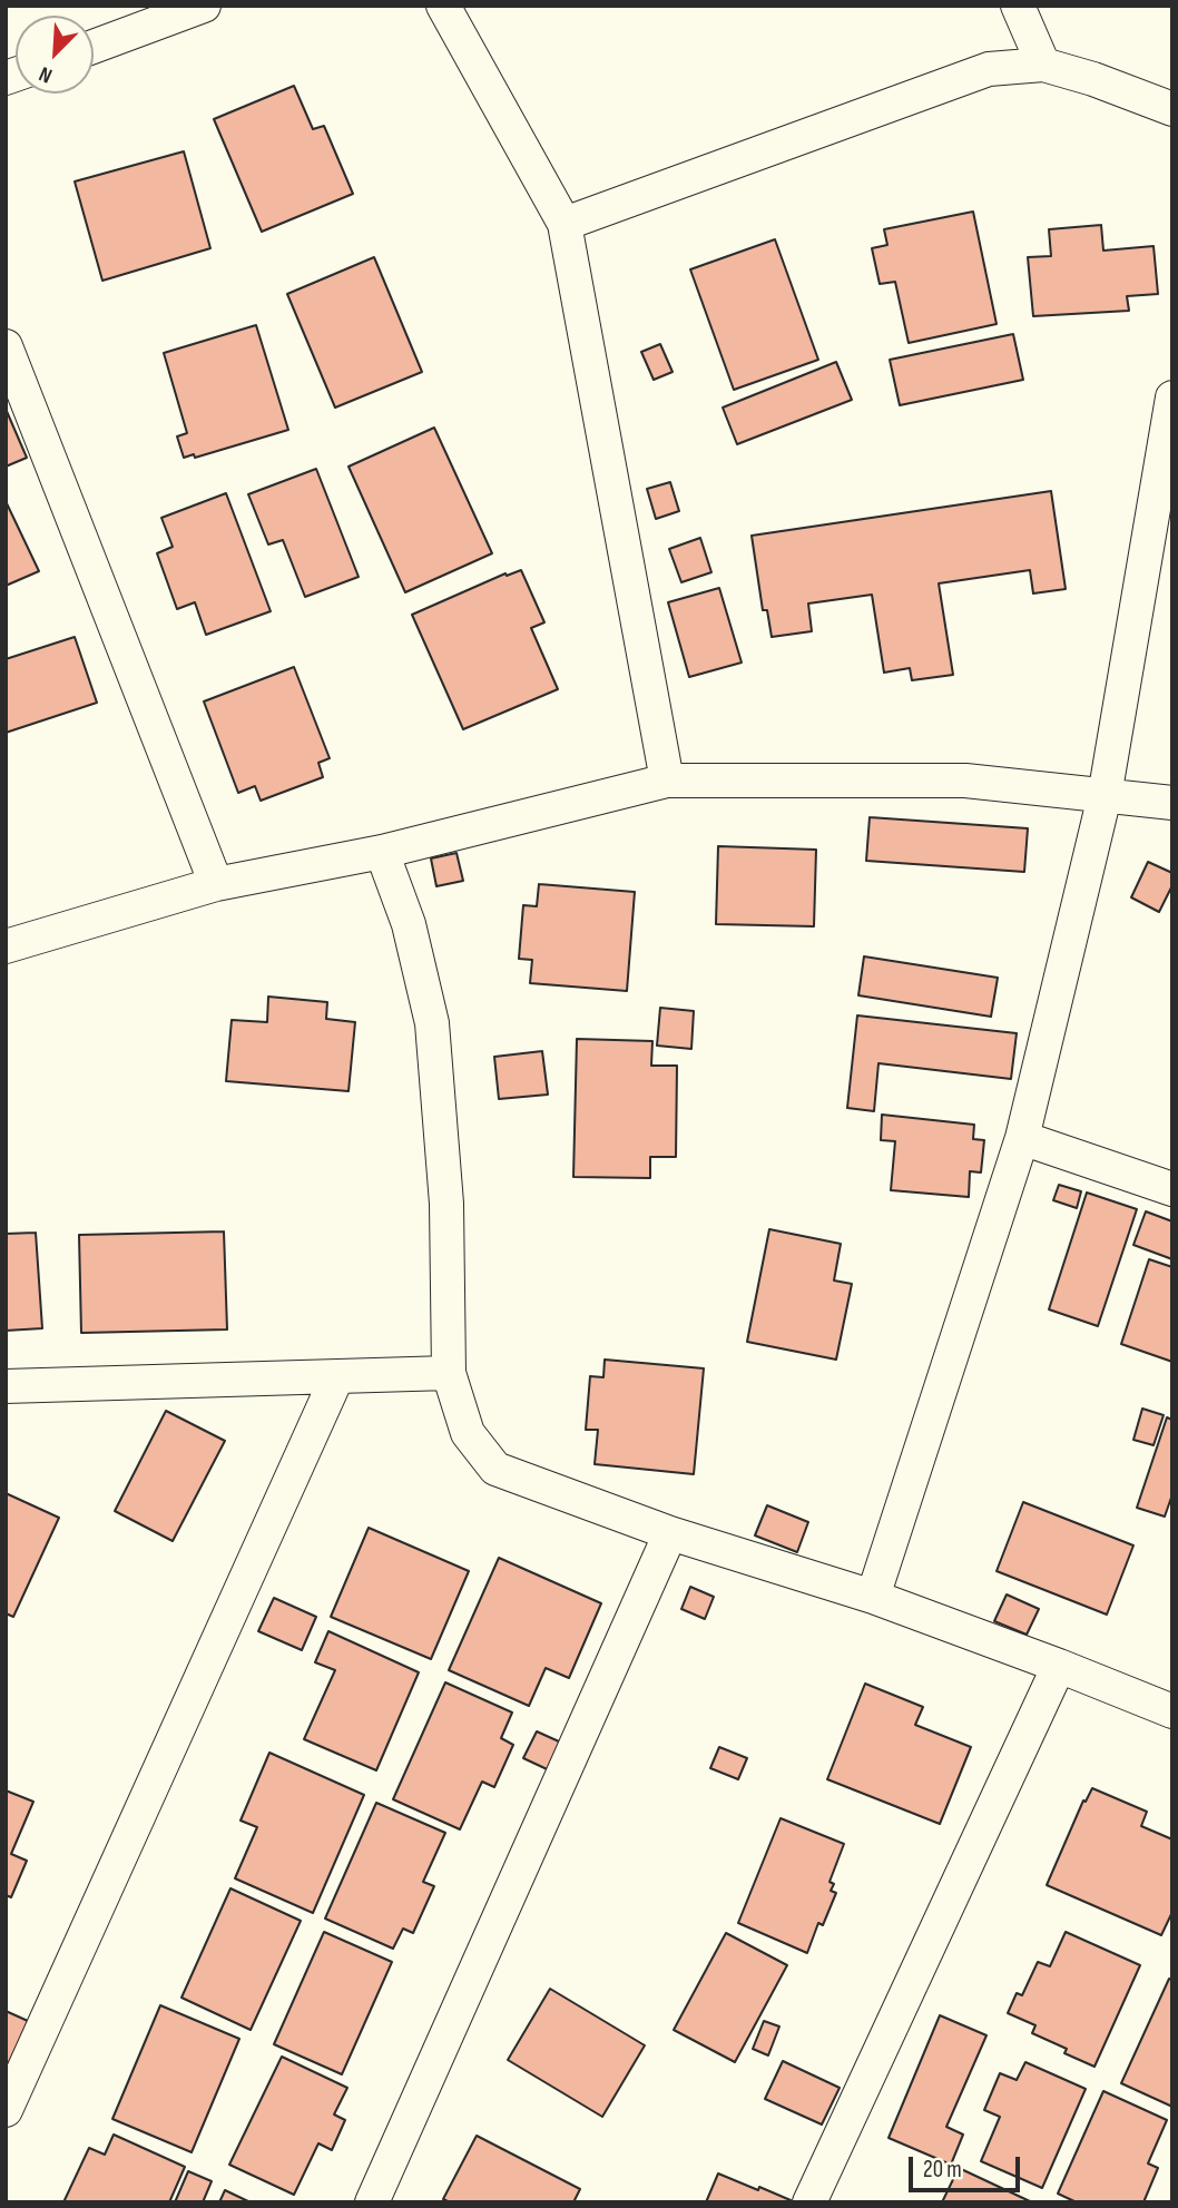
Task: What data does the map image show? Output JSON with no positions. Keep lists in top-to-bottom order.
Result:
{
  "scale_bar": "20 m",
  "north": "bottom left"
}
